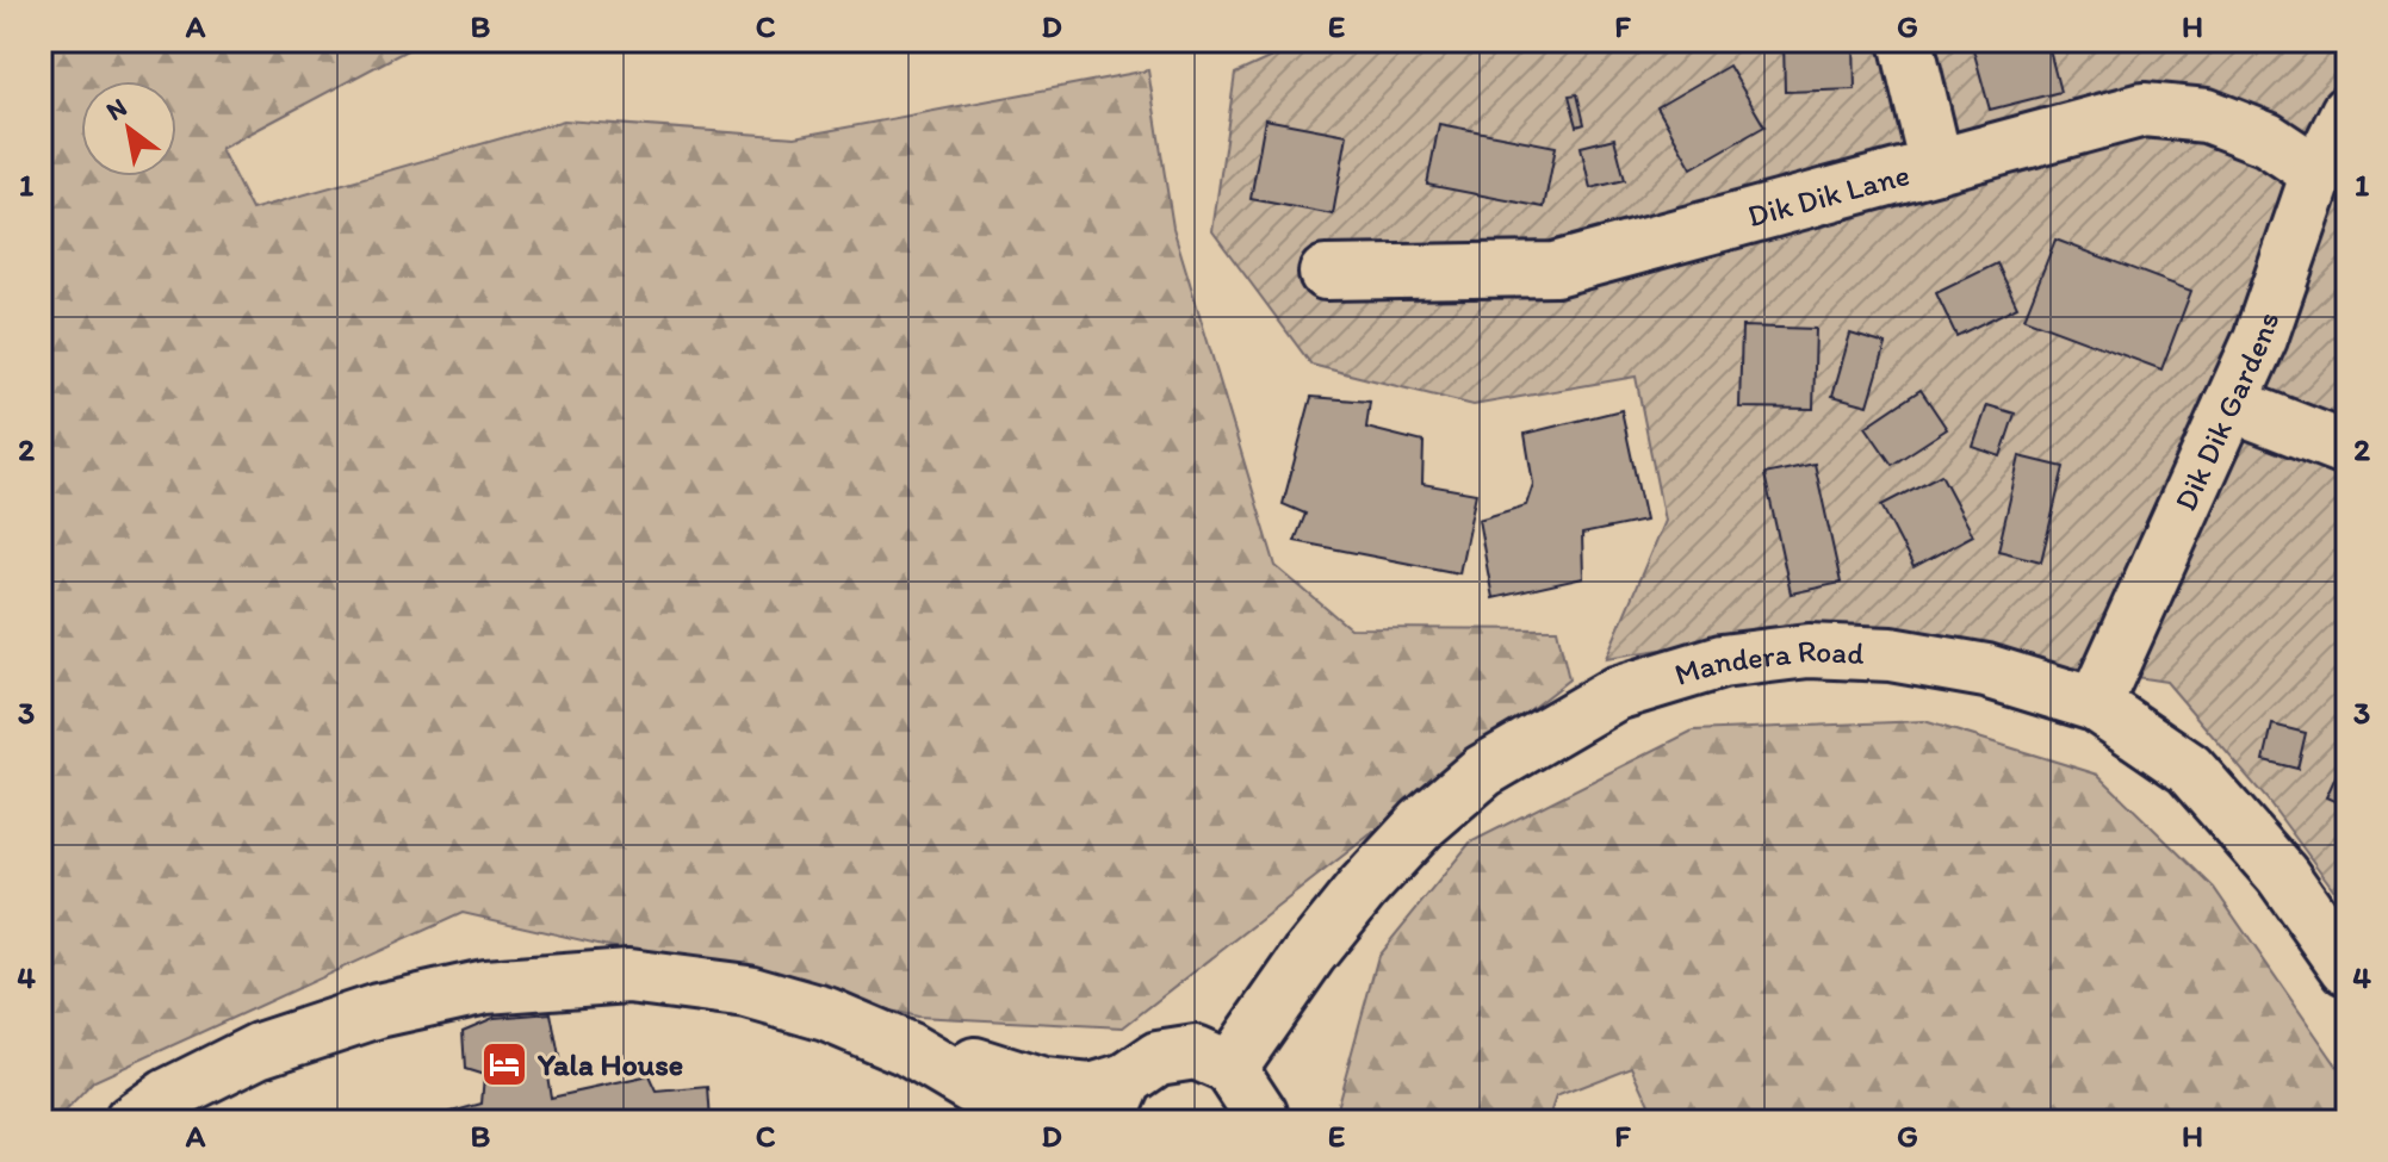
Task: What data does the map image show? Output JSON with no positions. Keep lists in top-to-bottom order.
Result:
{
  "streets": {
    "street": ["Dik Dik Lane", "Dik Dik Gardens", "Mandera Road"]
  },
  "crossings": [
    ["Dik Dik Lane", "Dik Dik Gardens"],
    ["Dik Dik Gardens", "Mandera Road"]
  ],
  "places": {
    "hotel": ["Yala House"]
  },
  "north": "top left",
  "grid": {
    "columns": [
      "A",
      "B",
      "C",
      "D",
      "E",
      "F",
      "G",
      "H"
    ],
    "rows": [
      "1",
      "2",
      "3",
      "4"
    ]
  }
}
